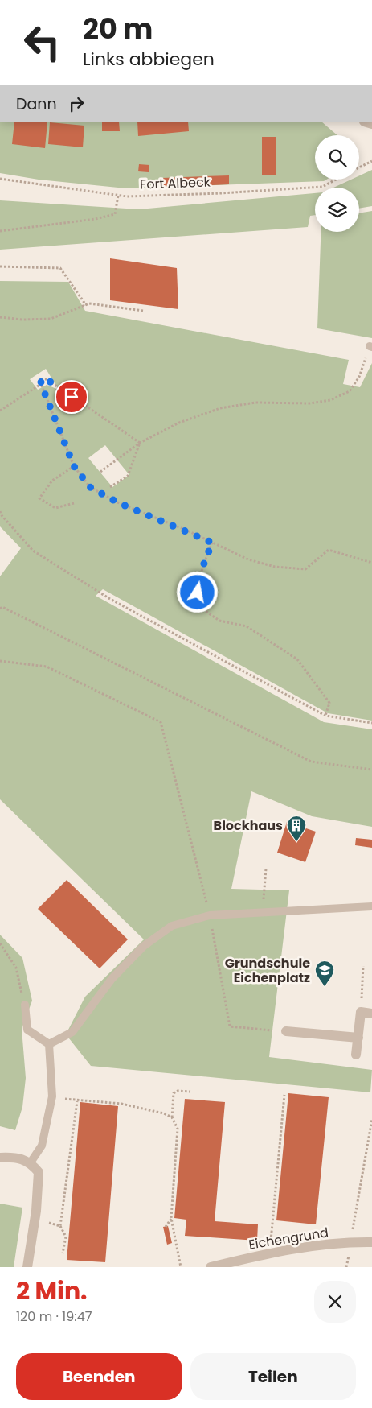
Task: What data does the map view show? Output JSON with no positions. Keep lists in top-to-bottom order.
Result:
{
  "streets": {
    "street": ["Eichengrund"],
    "path": ["Fort Albeck"]
  },
  "places": {
    "building": ["Blockhaus"],
    "school or university": ["Grundschule Eichenplatz"]
  },
  "page": {
    "turn": ["20 m", "Links abbiegen"],
    "then": "Dann",
    "heading": ["2 Min.", "120 m · 19:47"],
    "buttons": ["Beenden", "Teilen"]
  }
}
